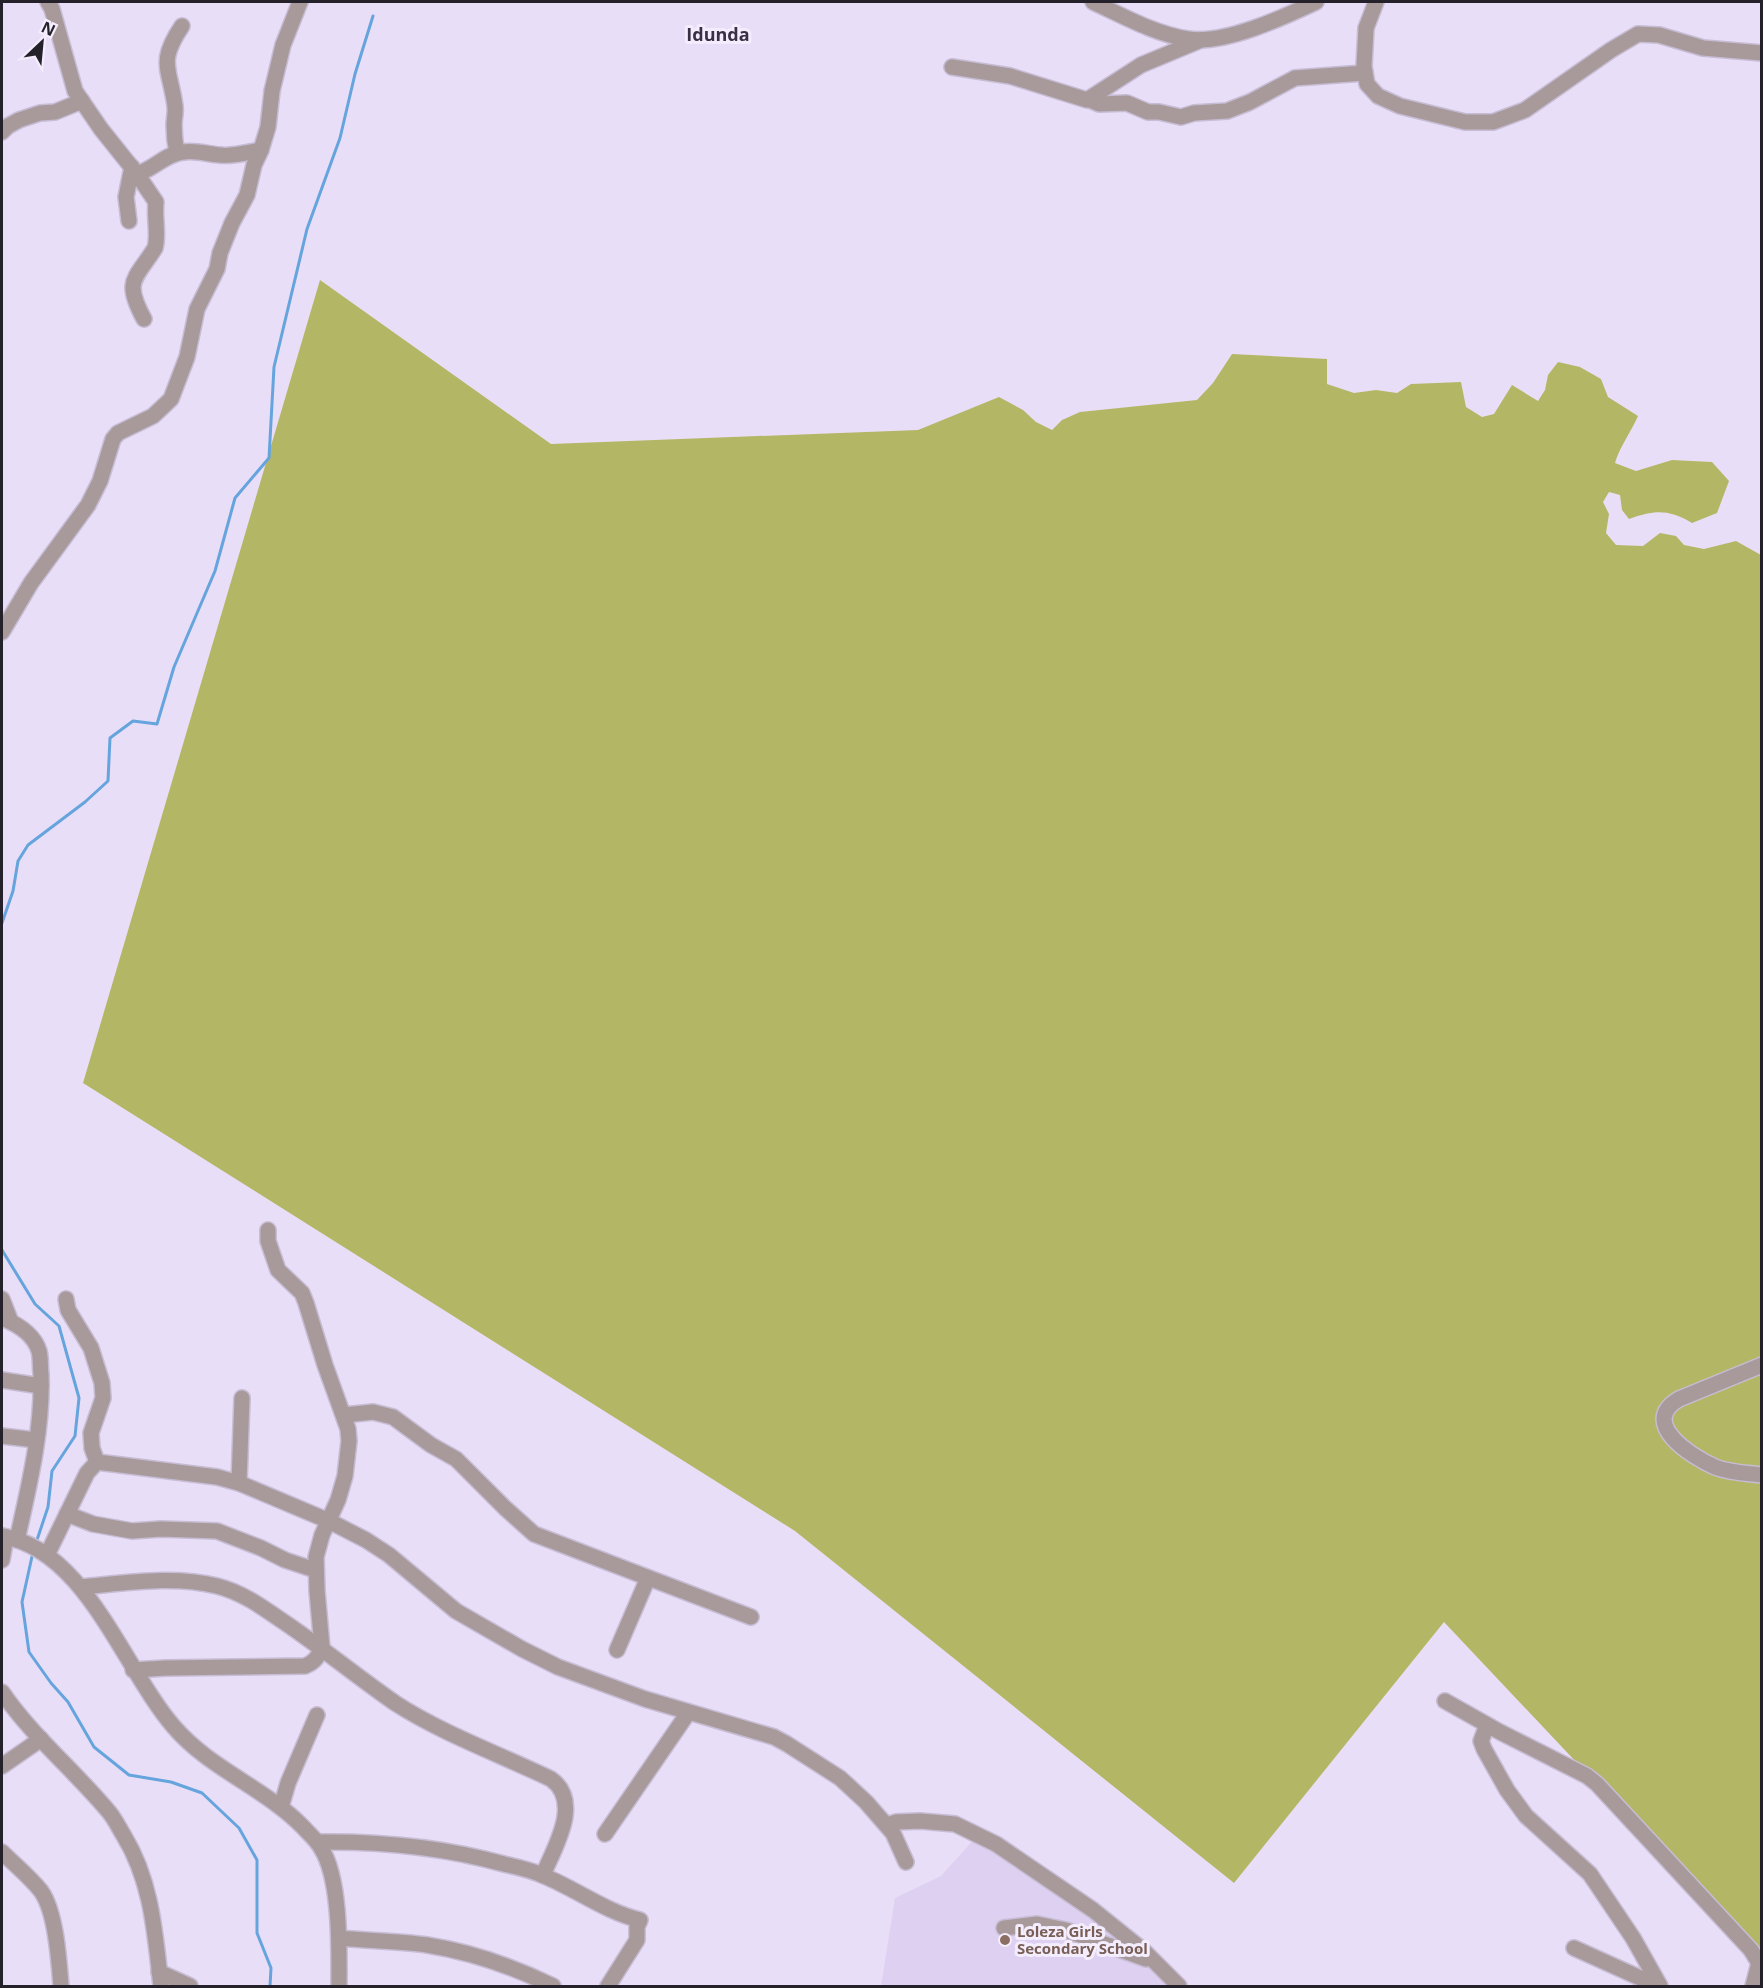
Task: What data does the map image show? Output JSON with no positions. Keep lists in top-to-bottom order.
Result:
{
  "districts": ["Idunda"],
  "places": ["Loleza Girls Secondary School"],
  "north": "top right"
}
